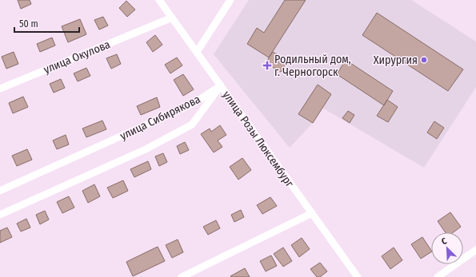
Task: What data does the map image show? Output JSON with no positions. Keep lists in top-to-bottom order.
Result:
{
  "streets": {
    "street": ["улица Окулова", "улица Сибирякова", "улица Розы Люксембург"]
  },
  "crossings": [
    ["улица Окулова", "улица Розы Люксембург"],
    ["улица Сибирякова", "улица Розы Люксембург"]
  ],
  "places": {
    "other": ["Хирургия"],
    "health": ["Родильный дом, г. Черногорск"]
  },
  "scale_bar": "50 m",
  "north": "top left"
}
